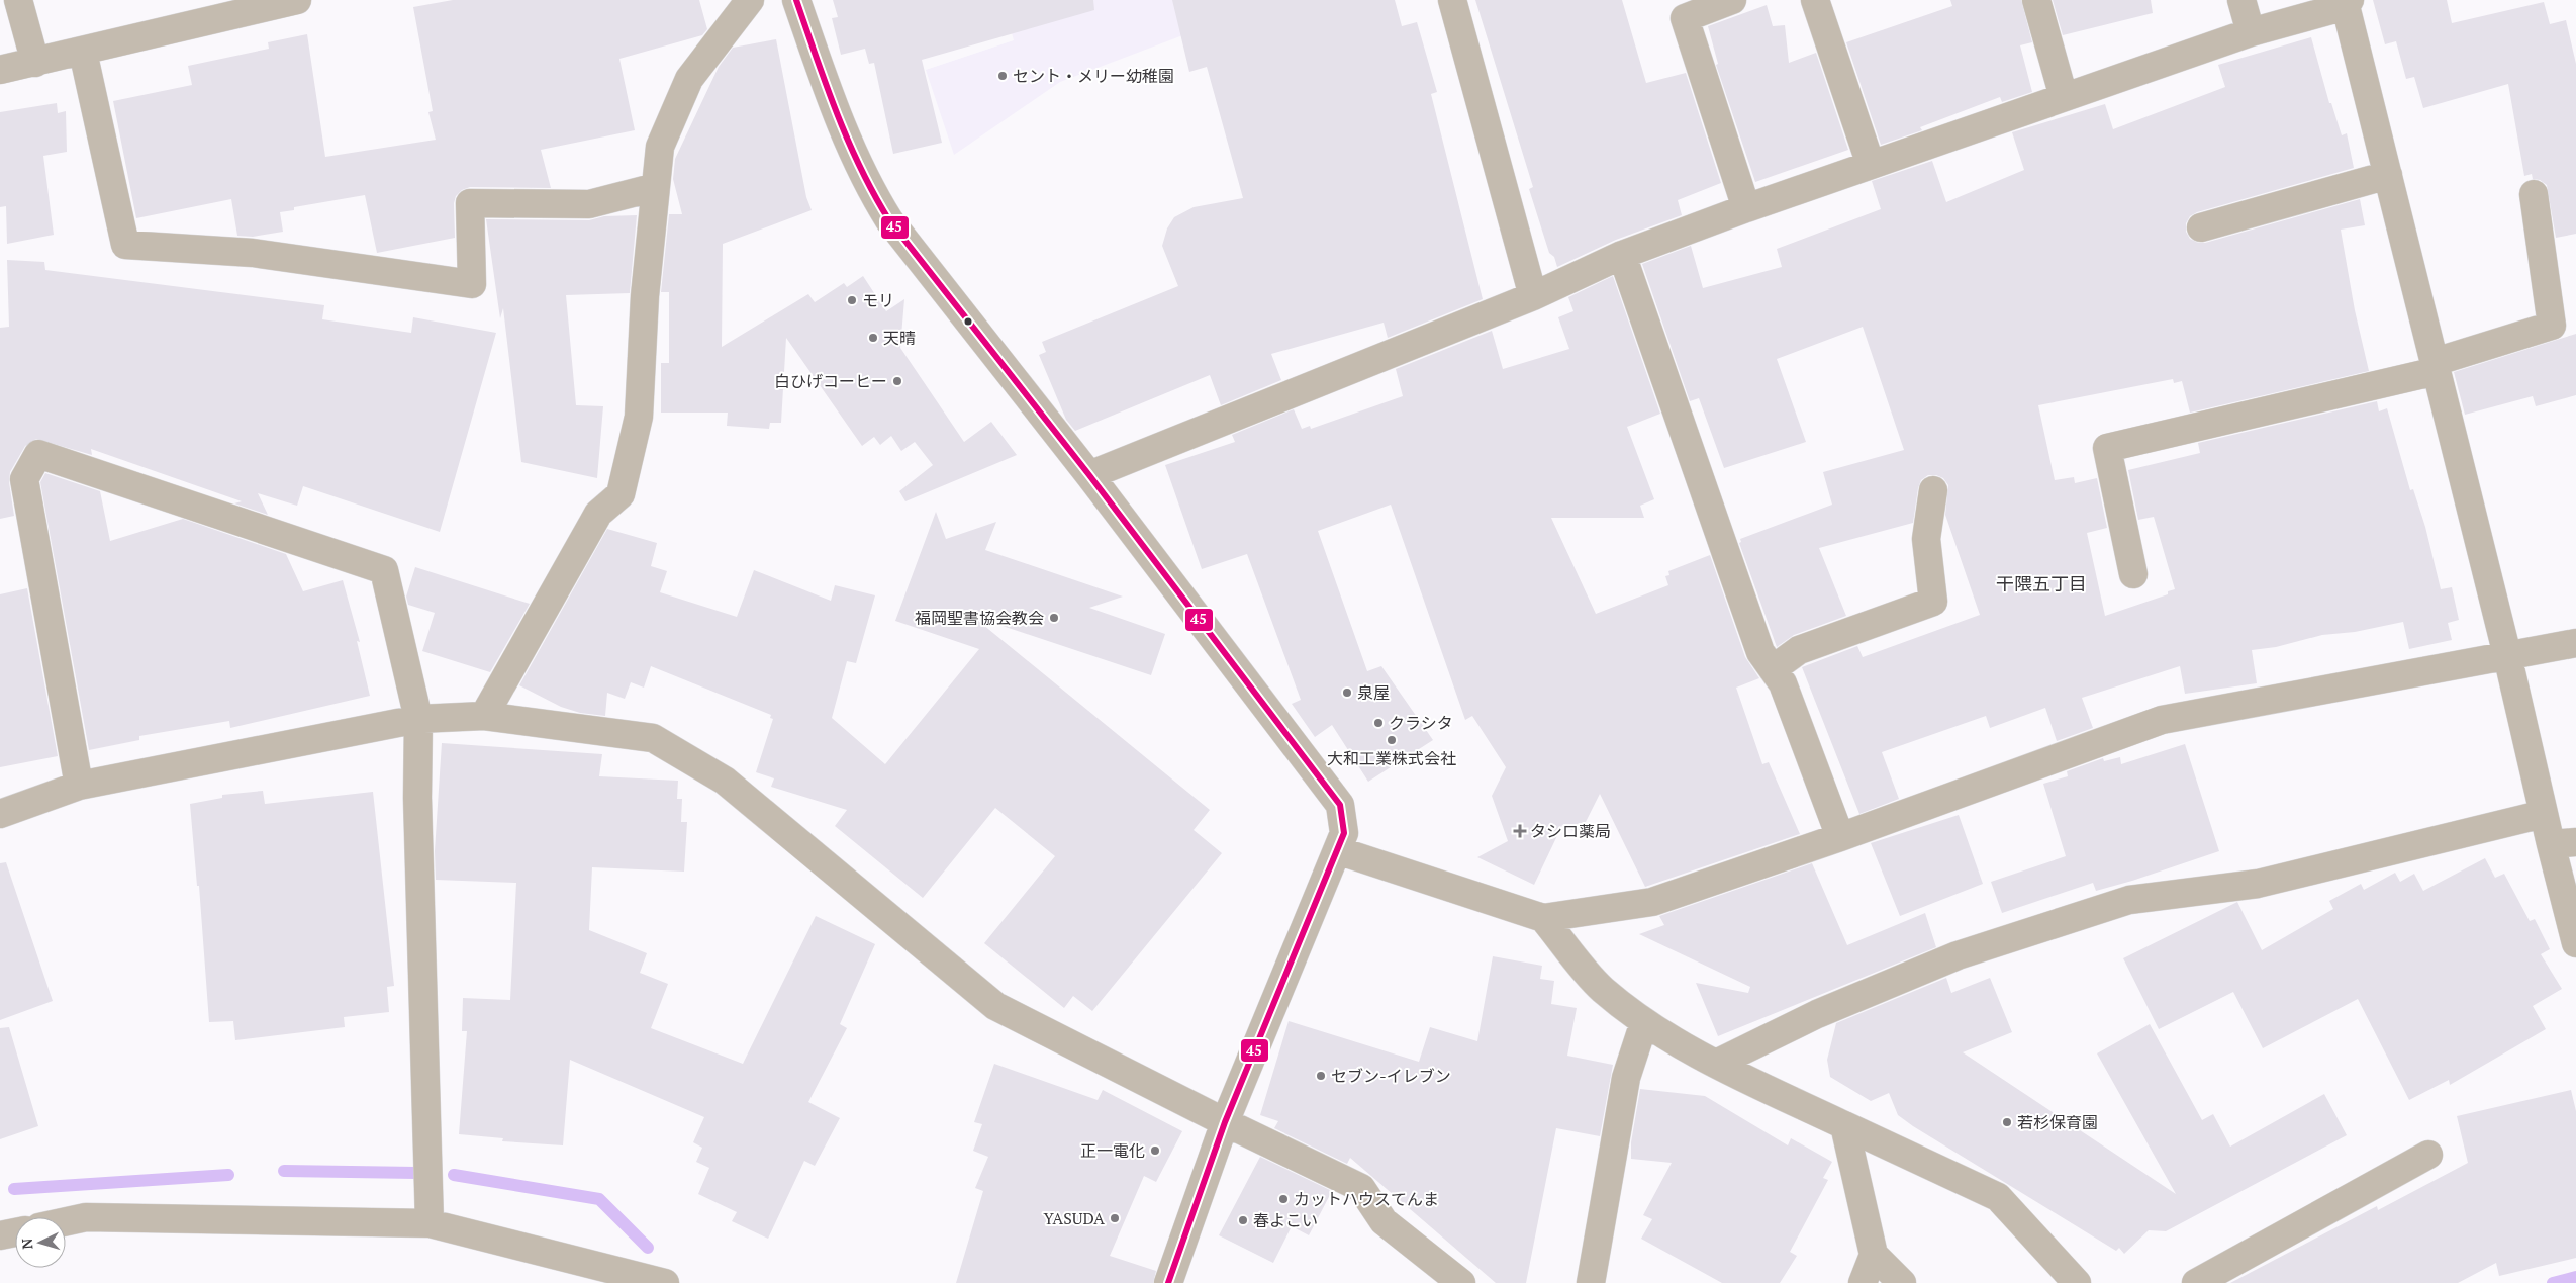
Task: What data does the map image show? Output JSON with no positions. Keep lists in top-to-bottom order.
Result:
{
  "districts": ["干隈五丁目"],
  "places": {
    "other": [
      "セント・メリー幼稚園",
      "モリ",
      "天晴",
      "白ひげコーヒー",
      "福岡聖書協会教会",
      "泉屋",
      "クラシタ",
      "大和工業株式会社",
      "セブン-イレブン",
      "若杉保育園",
      "正一電化",
      "カットハウスてんま",
      "YASUDA",
      "春よこい"
    ],
    "health": ["タシロ薬局"]
  },
  "lines": ["transit line 45"],
  "north": "left"
}
